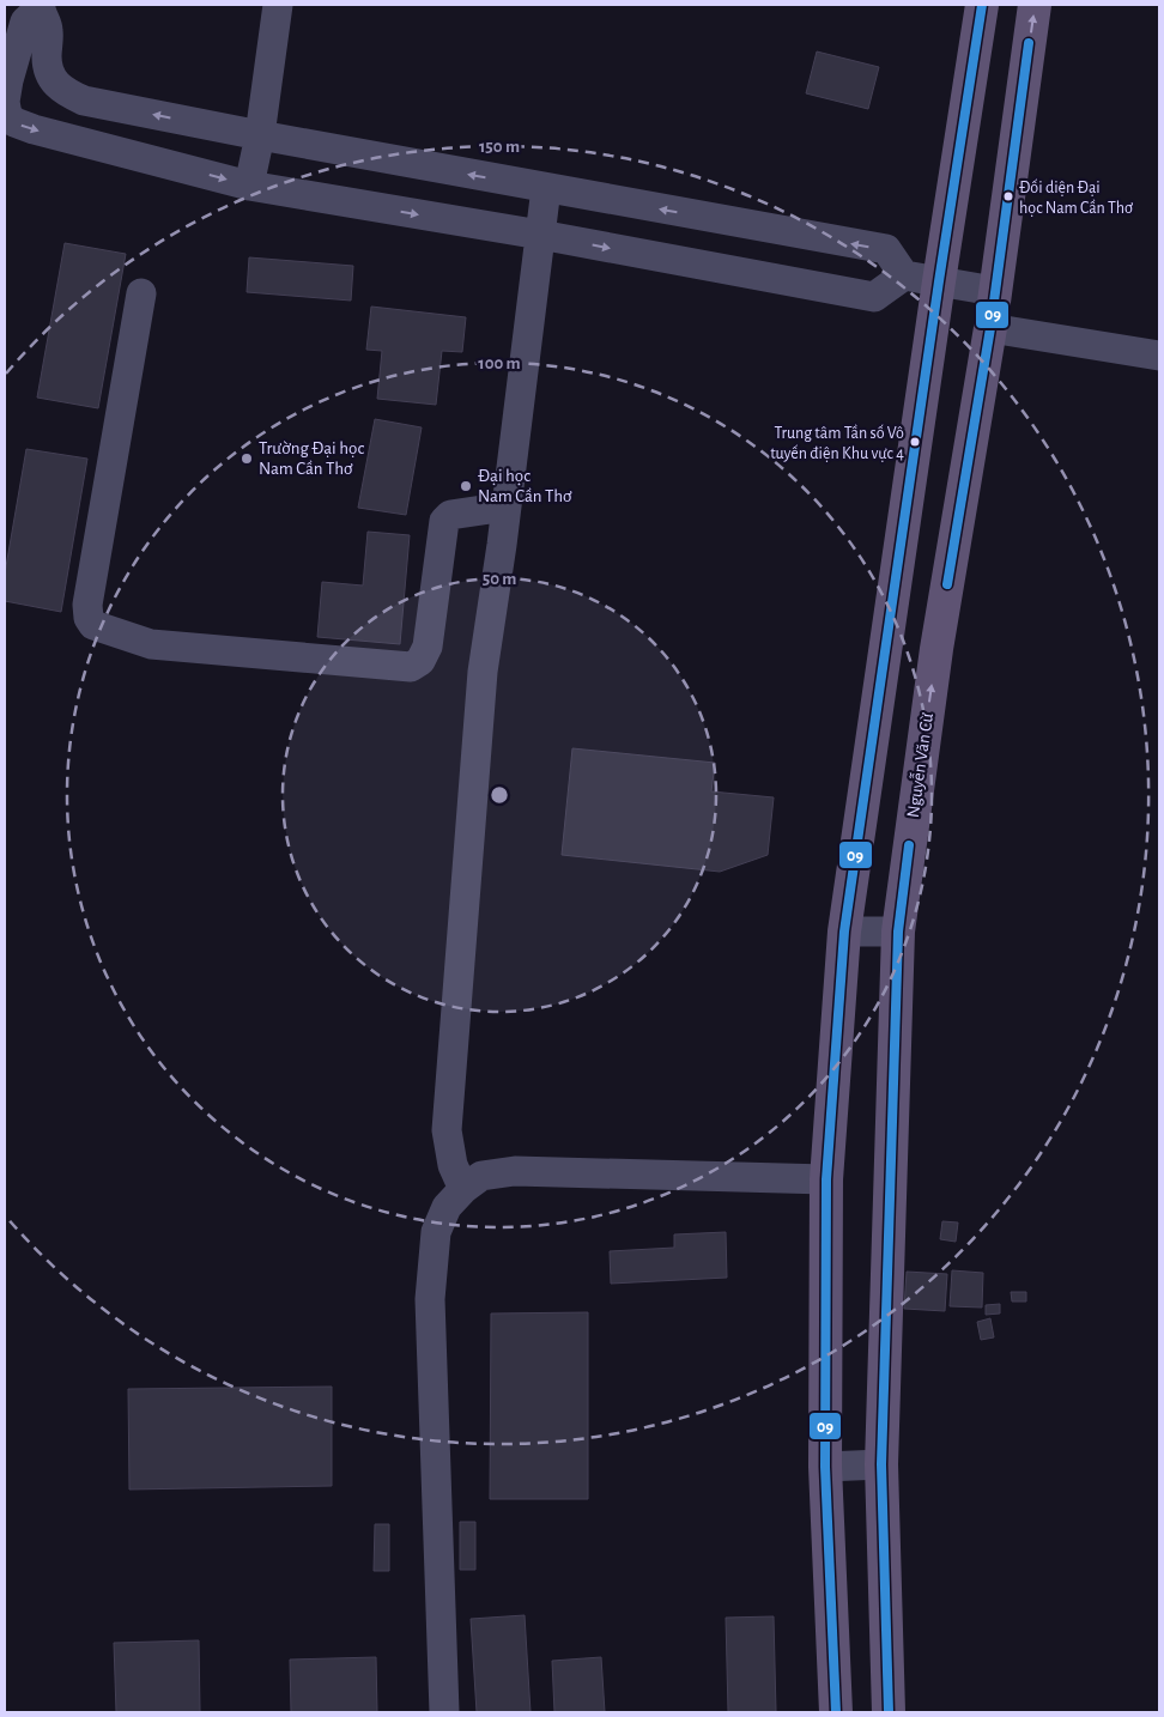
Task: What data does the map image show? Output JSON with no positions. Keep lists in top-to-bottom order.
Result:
{
  "streets": {
    "main road": ["Nguyễn Văn Cừ"]
  },
  "places": [
    "Đối diện Đại học Nam Cần Thơ",
    "Trung tâm Tần số Vô tuyến điện Khu vực 4",
    "Trường Đại học Nam Cần Thơ",
    "Đại học Nam Cần Thơ"
  ],
  "lines": ["transit line 09"],
  "rings": ["150 m", "100 m", "50 m"]
}
